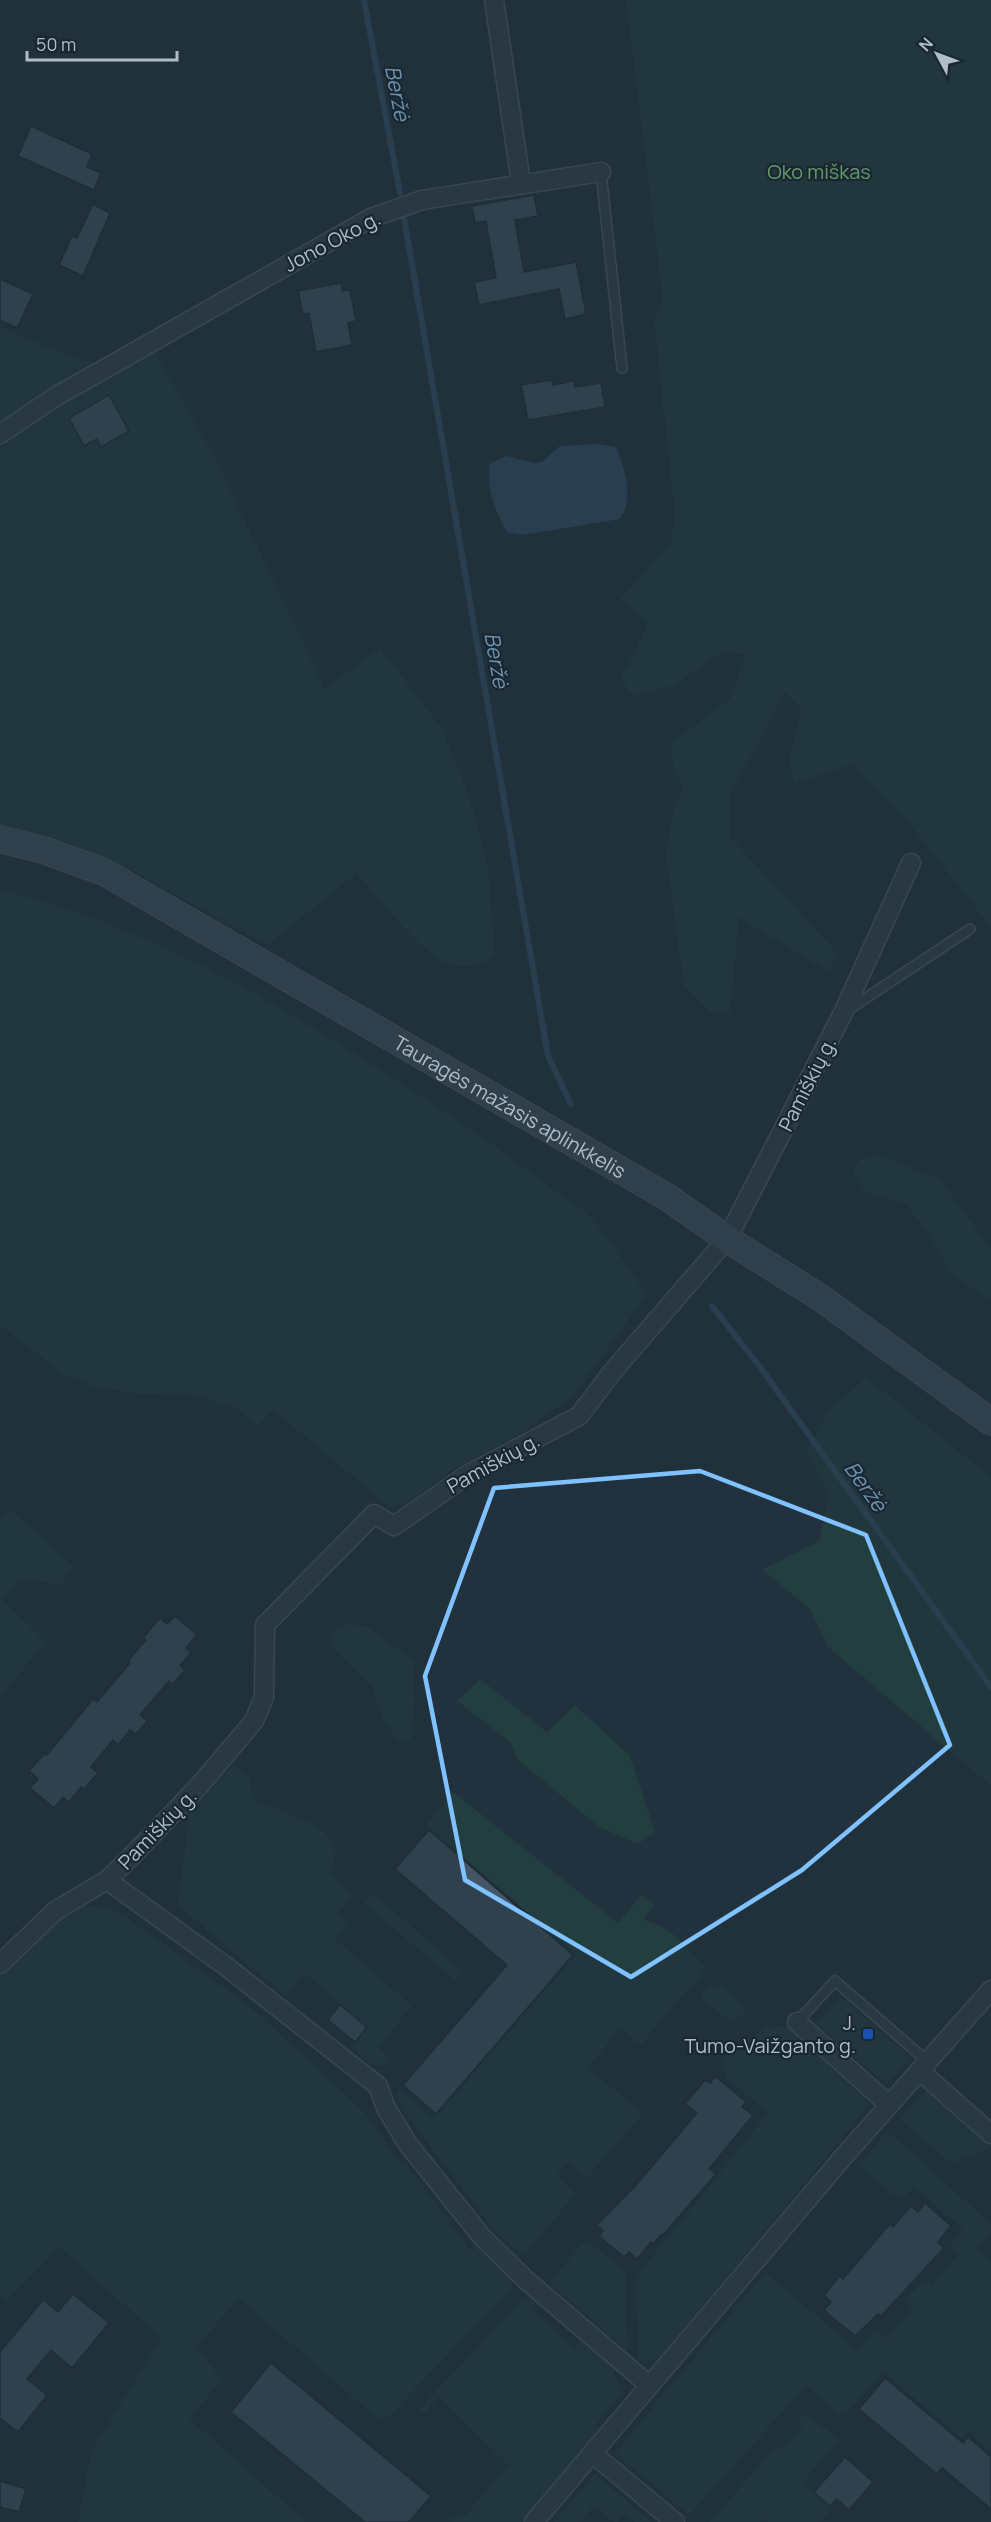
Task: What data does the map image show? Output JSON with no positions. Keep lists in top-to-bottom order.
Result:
{
  "streets": {
    "main road": ["Tauragės mažasis aplinkkelis"],
    "street": ["Jono Oko g.", "Pamiškių g."]
  },
  "crossings": [
    ["Pamiškių g.", "Tauragės mažasis aplinkkelis"]
  ],
  "water": ["Beržė"],
  "parks": ["Oko miškas"],
  "places": {
    "transit": ["J. Tumo-Vaižganto g."]
  },
  "scale_bar": "50 m",
  "north": "top left"
}
